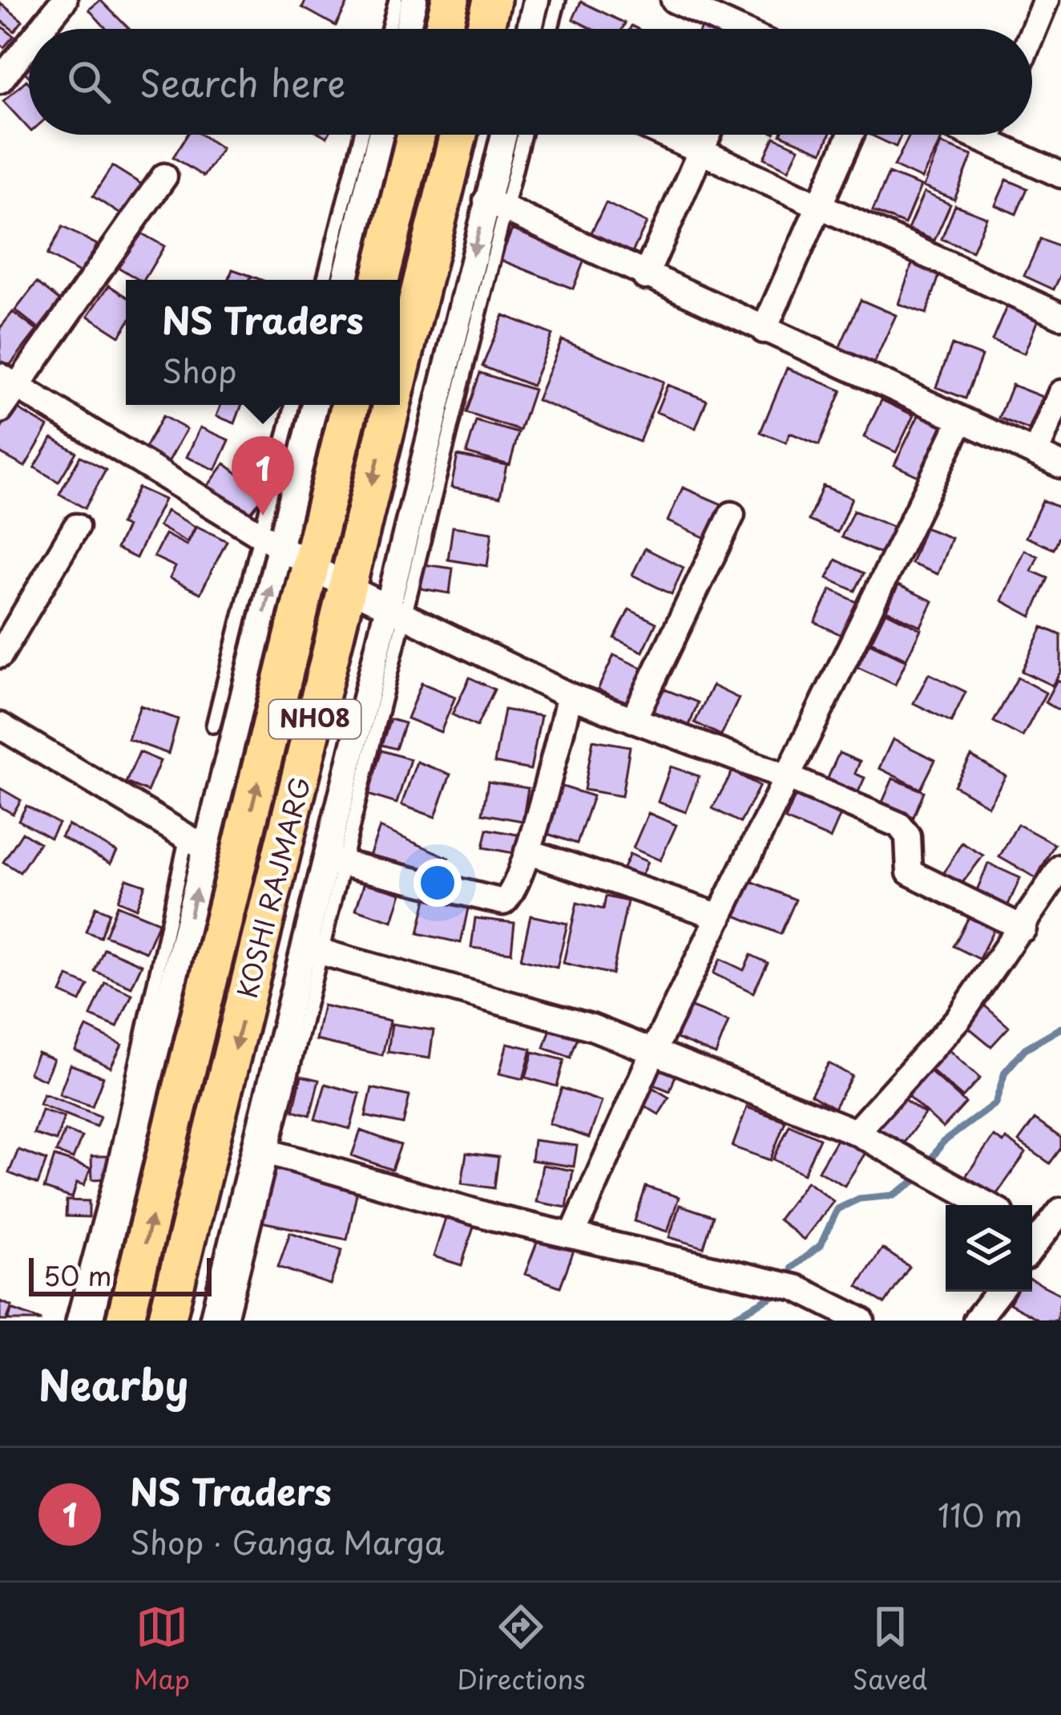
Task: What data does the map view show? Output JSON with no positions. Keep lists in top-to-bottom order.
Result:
{
  "streets": {
    "main road": ["NH08", "KOSHI RAJMARG"]
  },
  "scale_bar": "50 m",
  "page": {
    "search": "Search here",
    "popup": ["NS Traders", "Shop"],
    "pins": "1",
    "scale": "50 m",
    "heading": "Nearby",
    "list": [
      {
        "mark": "1",
        "name": "NS Traders",
        "note": "Shop · Ganga Marga",
        "value": "110 m"
      }
    ],
    "nav": ["Map", "Directions", "Saved"]
  }
}
